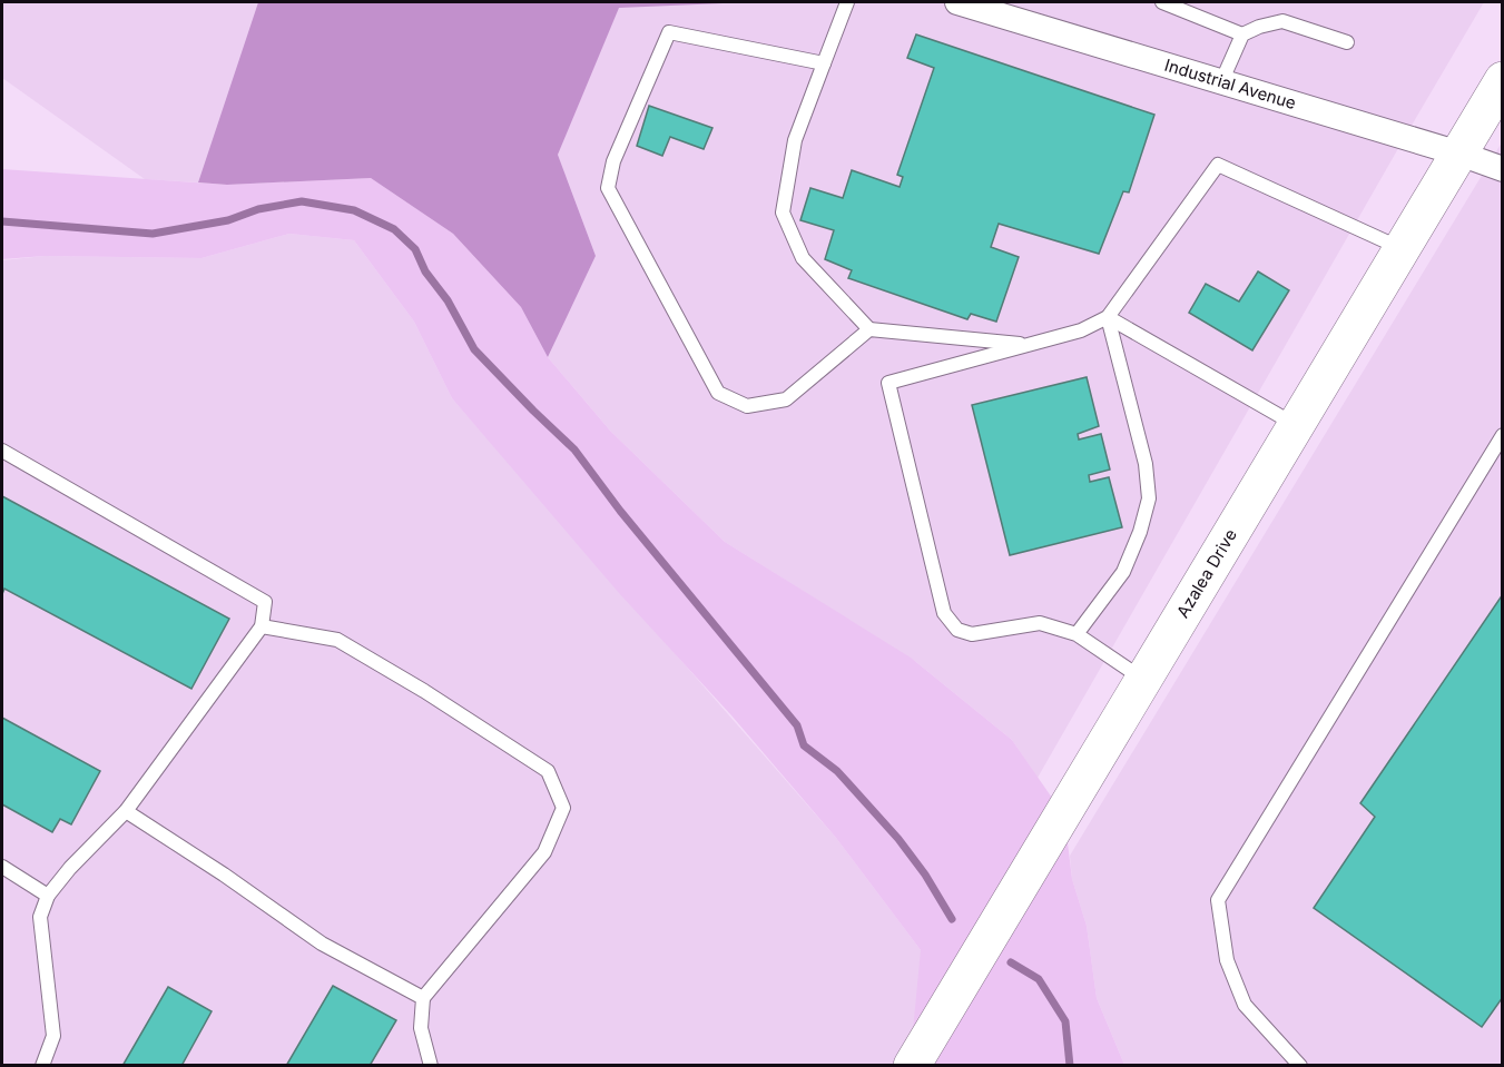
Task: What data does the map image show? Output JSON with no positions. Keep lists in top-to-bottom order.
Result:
{
  "streets": {
    "street": ["Industrial Avenue", "Azalea Drive"]
  },
  "crossings": [
    ["Industrial Avenue", "Azalea Drive"]
  ]
}
